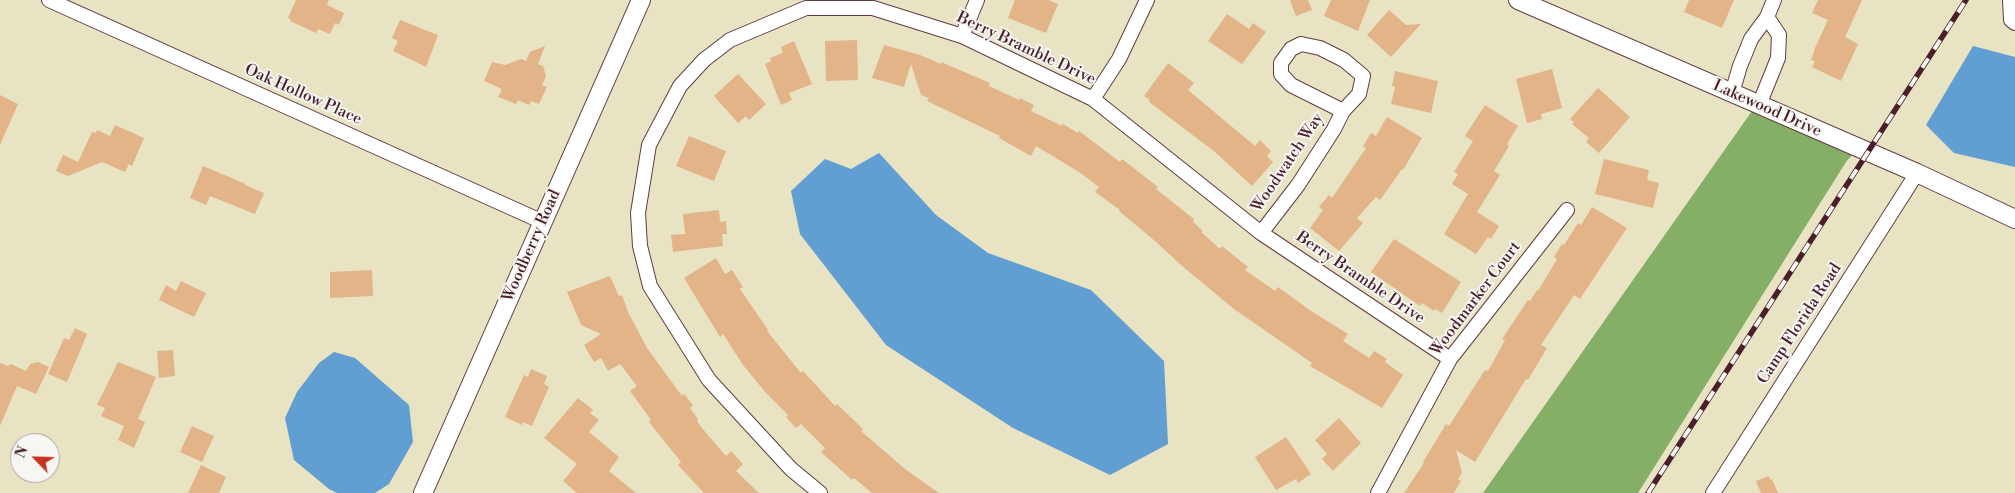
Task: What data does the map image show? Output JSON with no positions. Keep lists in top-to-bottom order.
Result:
{
  "streets": {
    "street": [
      "Berry Bramble Drive",
      "Oak Hollow Place",
      "Lakewood Drive",
      "Woodwatch Way",
      "Woodberry Road",
      "Woodmarker Court",
      "Camp Florida Road"
    ]
  },
  "crossings": [
    ["Berry Bramble Drive", "Woodwatch Way"],
    ["Berry Bramble Drive", "Woodmarker Court"],
    ["Oak Hollow Place", "Woodberry Road"],
    ["Lakewood Drive", "Camp Florida Road"]
  ],
  "north": "top left"
}
